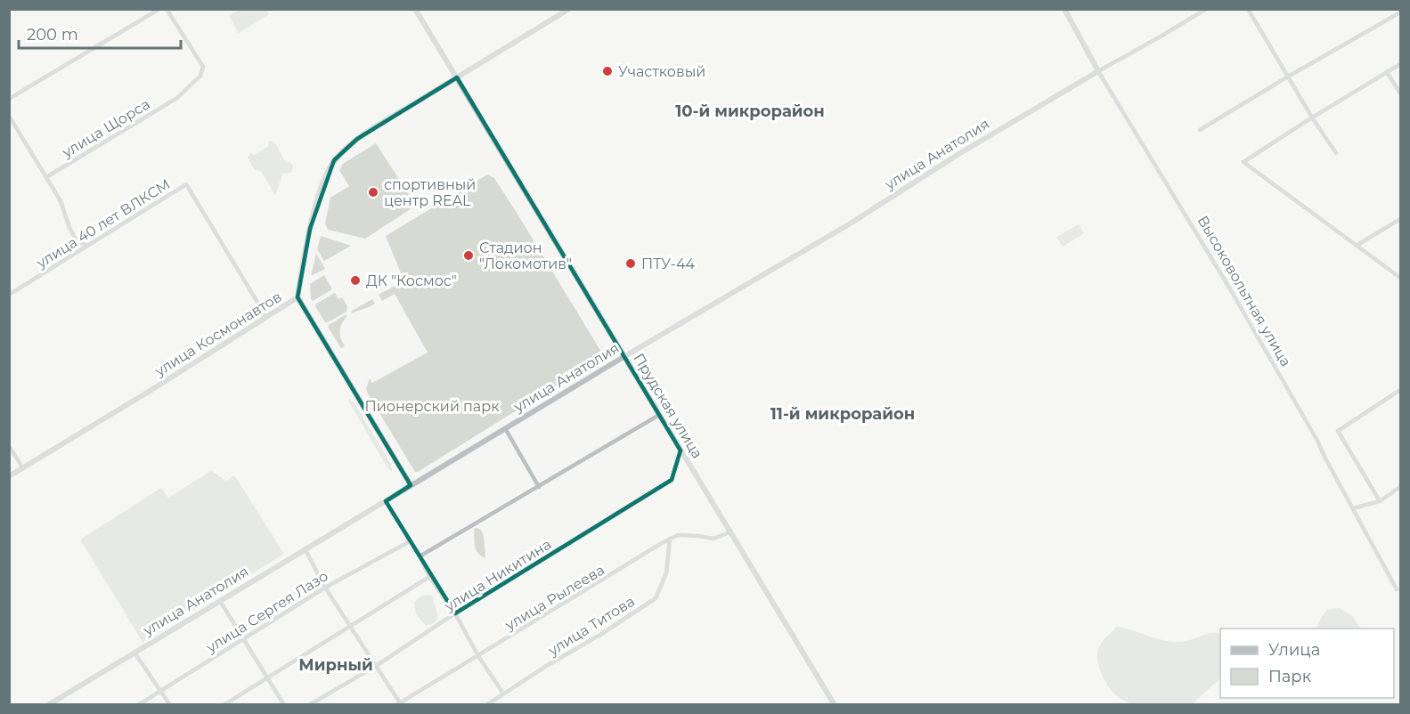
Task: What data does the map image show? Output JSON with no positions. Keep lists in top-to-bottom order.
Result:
{
  "streets": {
    "street": [
      "улица Щорса",
      "улица Анатолия",
      "улица 40 лет ВЛКСМ",
      "Высоковольтная улица",
      "улица Космонавтов",
      "Прудская улица",
      "улица Никитина",
      "улица Рылеева",
      "улица Сергея Лазо",
      "улица Титова"
    ]
  },
  "crossings": [
    ["улица Анатолия", "Высоковольтная улица"],
    ["улица Анатолия", "Прудская улица"],
    ["улица 40 лет ВЛКСМ", "улица Космонавтов"],
    ["улица Космонавтов", "Прудская улица"],
    ["Прудская улица", "улица Никитина"],
    ["Прудская улица", "улица Рылеева"],
    ["улица Рылеева", "улица Титова"]
  ],
  "districts": ["10-й микрорайон", "11-й микрорайон", "Мирный"],
  "parks": ["Пионерский парк"],
  "places": [
    "Участковый",
    "спортивный центр REAL",
    "Стадион \"Локомотив\"",
    "ПТУ-44",
    "ДК \"Космос\""
  ],
  "legend": ["Улица", "Парк"],
  "scale_bar": "200 m"
}
